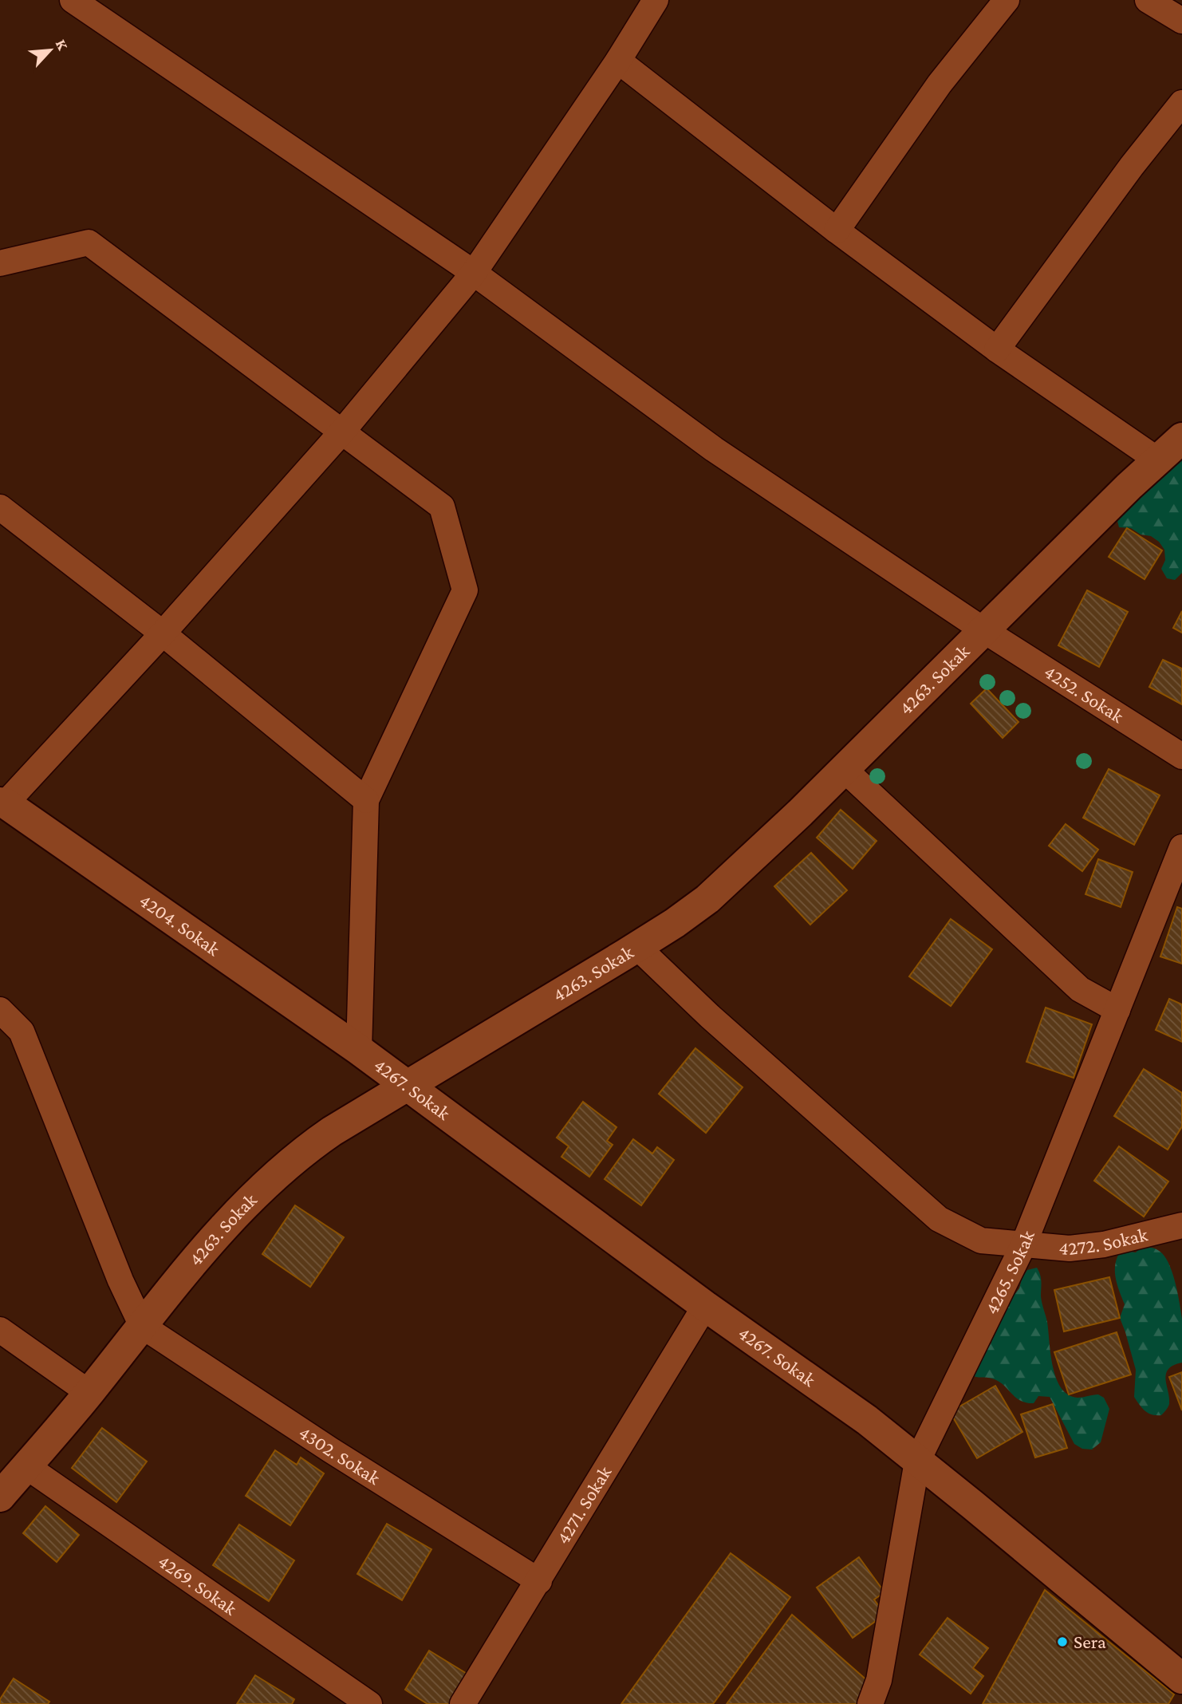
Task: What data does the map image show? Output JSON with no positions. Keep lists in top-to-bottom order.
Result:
{
  "streets": {
    "street": [
      "4263. Sokak",
      "4252. Sokak",
      "4204. Sokak",
      "4267. Sokak",
      "4272. Sokak",
      "4265. Sokak",
      "4302. Sokak",
      "4271. Sokak",
      "4269. Sokak"
    ]
  },
  "crossings": [
    ["4263. Sokak", "4252. Sokak"],
    ["4263. Sokak", "4267. Sokak"],
    ["4263. Sokak", "4272. Sokak"],
    ["4263. Sokak", "4302. Sokak"],
    ["4263. Sokak", "4269. Sokak"],
    ["4204. Sokak", "4267. Sokak"],
    ["4267. Sokak", "4265. Sokak"],
    ["4267. Sokak", "4271. Sokak"],
    ["4272. Sokak", "4265. Sokak"],
    ["4302. Sokak", "4271. Sokak"]
  ],
  "places": ["Sera"],
  "north": "top right"
}
